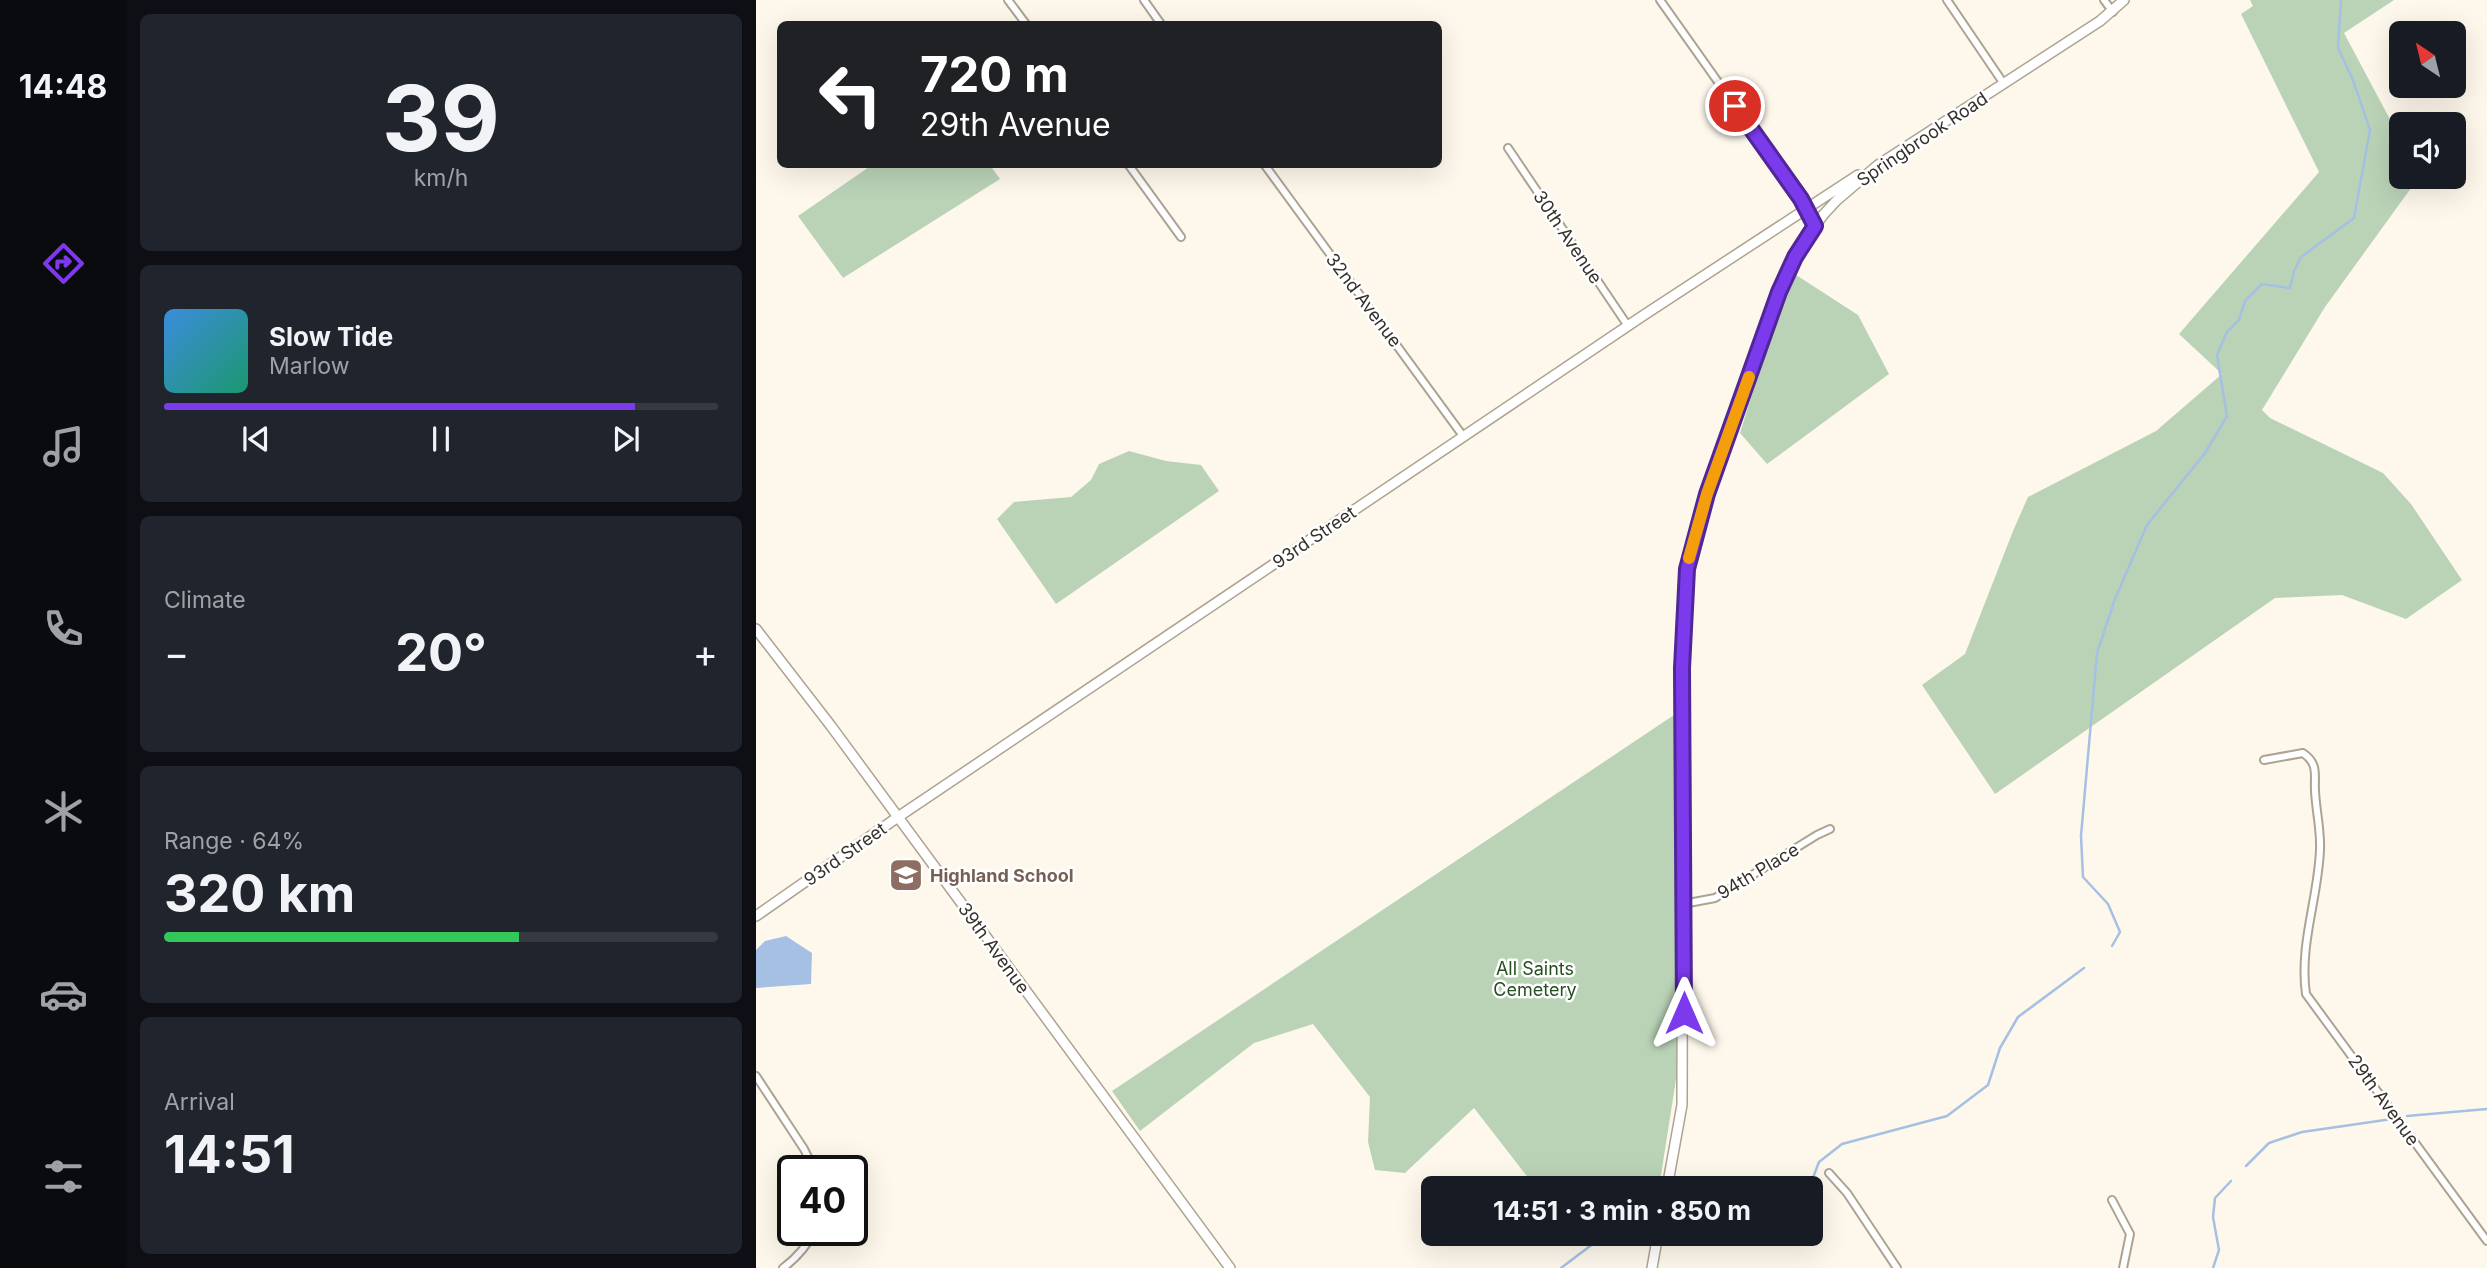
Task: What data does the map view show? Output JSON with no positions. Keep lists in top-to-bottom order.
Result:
{
  "streets": {
    "street": [
      "Springbrook Road",
      "30th Avenue",
      "32nd Avenue",
      "93rd Street",
      "94th Place",
      "39th Avenue",
      "29th Avenue"
    ]
  },
  "crossings": [
    ["Springbrook Road", "93rd Street"],
    ["Springbrook Road", "94th Place"],
    ["30th Avenue", "93rd Street"],
    ["32nd Avenue", "93rd Street"],
    ["93rd Street", "39th Avenue"]
  ],
  "parks": ["All Saints Cemetery"],
  "places": {
    "school or university": ["Highland School"]
  },
  "north": "top left",
  "page": {
    "tabs": "14:48",
    "tile": [
      ["39", "km/h"],
      "Climate",
      ["Range · 64%", "320 km"],
      ["Arrival", "14:51"]
    ],
    "turn": ["720 m", "29th Avenue"],
    "song": ["Slow Tide", "Marlow"],
    "heat": ["−", "20°", "+"],
    "limit": "40",
    "trip": "14:51 · 3 min · 850 m"
  }
}
